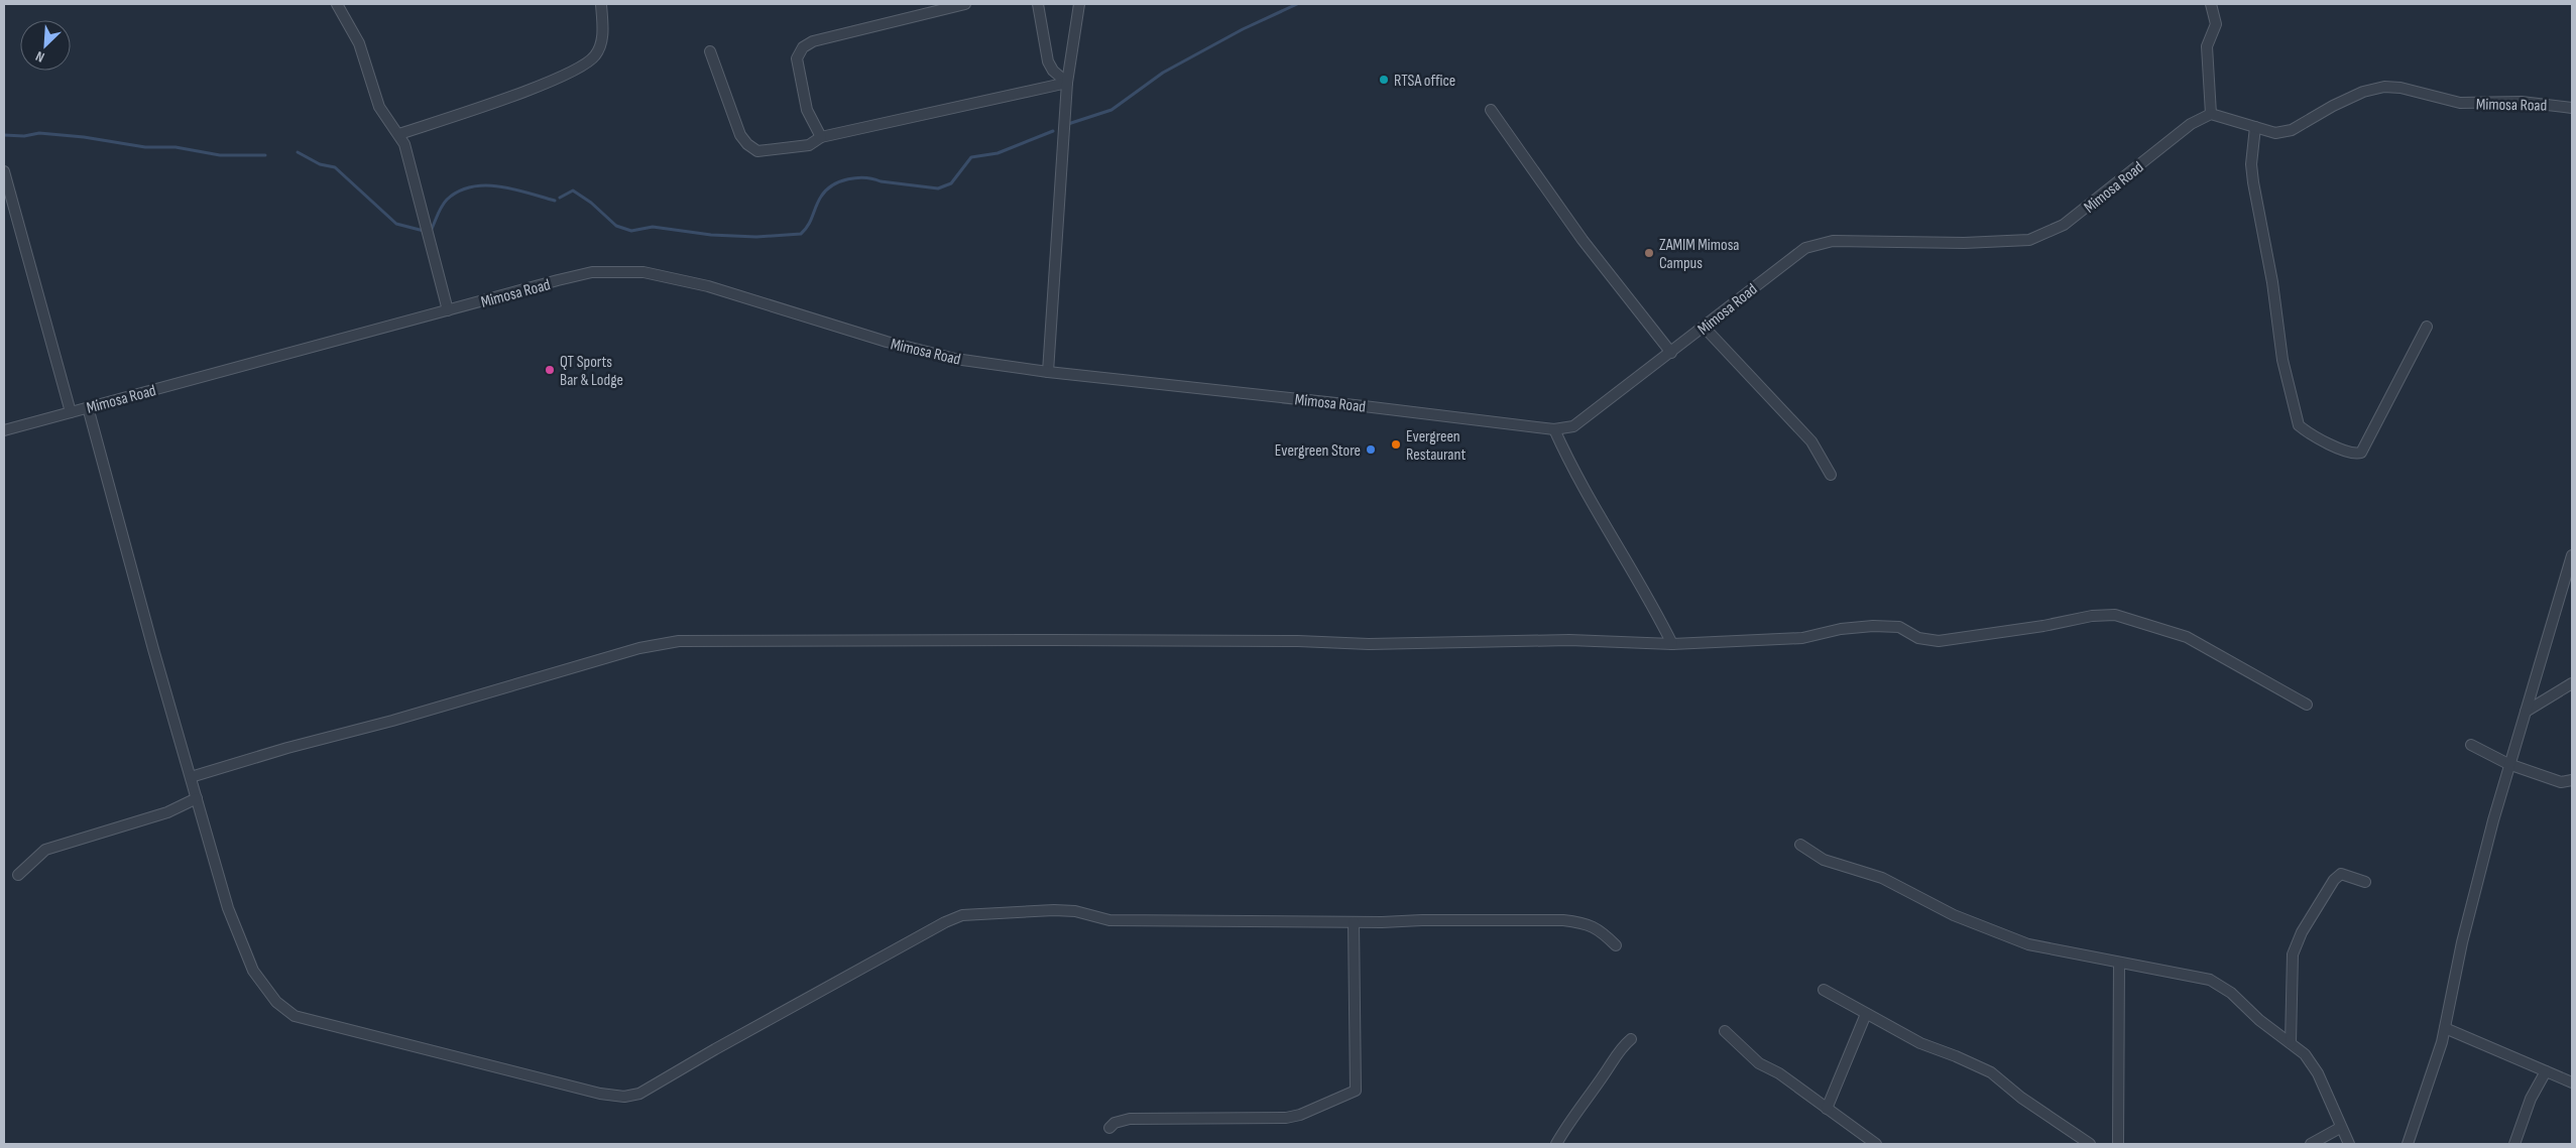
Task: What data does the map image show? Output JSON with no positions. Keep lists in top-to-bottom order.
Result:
{
  "streets": {
    "street": ["Mimosa Road"]
  },
  "places": [
    "RTSA office",
    "ZAMIM Mimosa Campus",
    "QT Sports Bar & Lodge",
    "Evergreen Restaurant",
    "Evergreen Store"
  ],
  "north": "bottom left"
}
